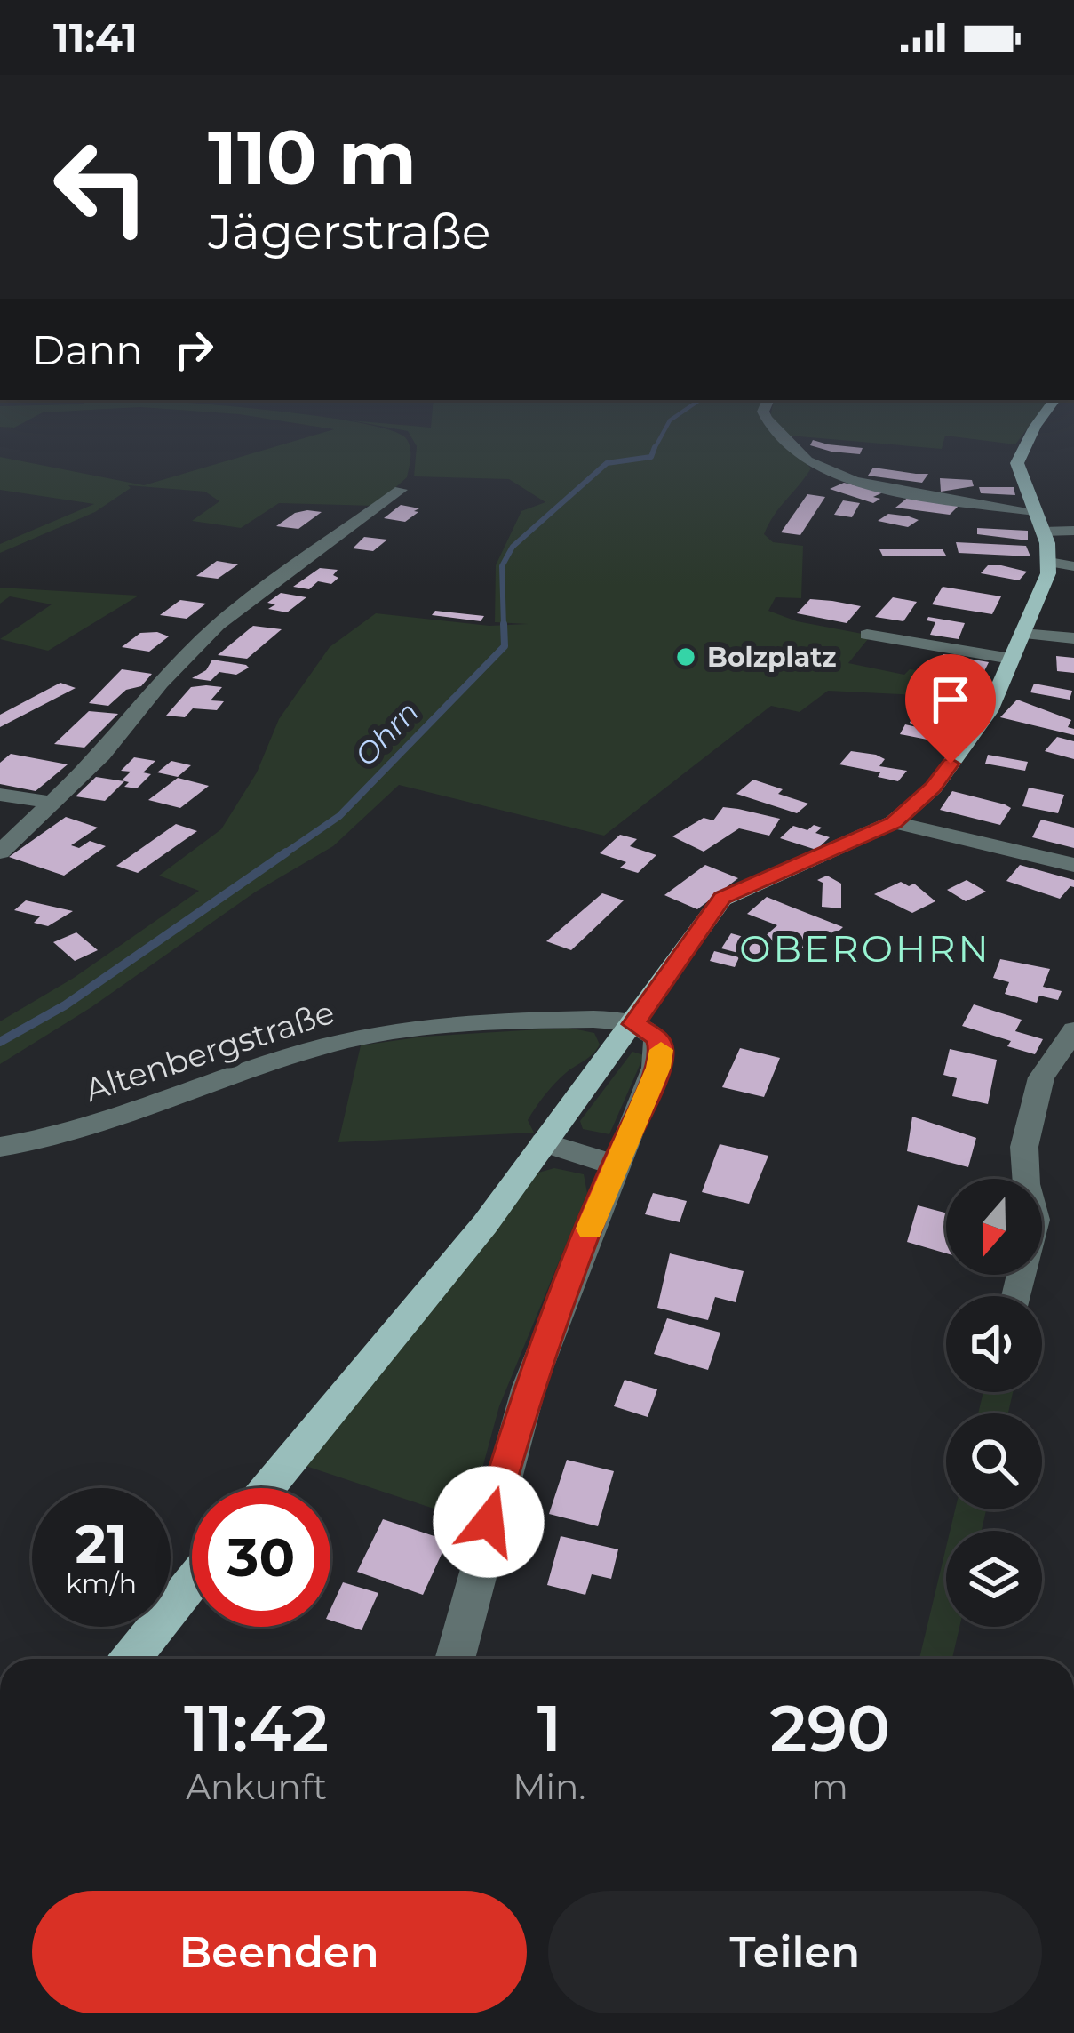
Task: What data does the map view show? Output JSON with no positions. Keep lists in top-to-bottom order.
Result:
{
  "streets": {
    "street": ["Altenbergstraße"]
  },
  "districts": ["OBEROHRN"],
  "water": ["Ohrn"],
  "places": ["Bolzplatz"],
  "north": "bottom",
  "page": {
    "status": "11:41",
    "turn": ["110 m", "Jägerstraße"],
    "then": "Dann",
    "speed": "21 km/h",
    "limit": "30",
    "eta": [
      "11:42",
      "Ankunft",
      "1",
      "Min.",
      "290",
      "m"
    ],
    "buttons": ["Beenden", "Teilen"]
  }
}
